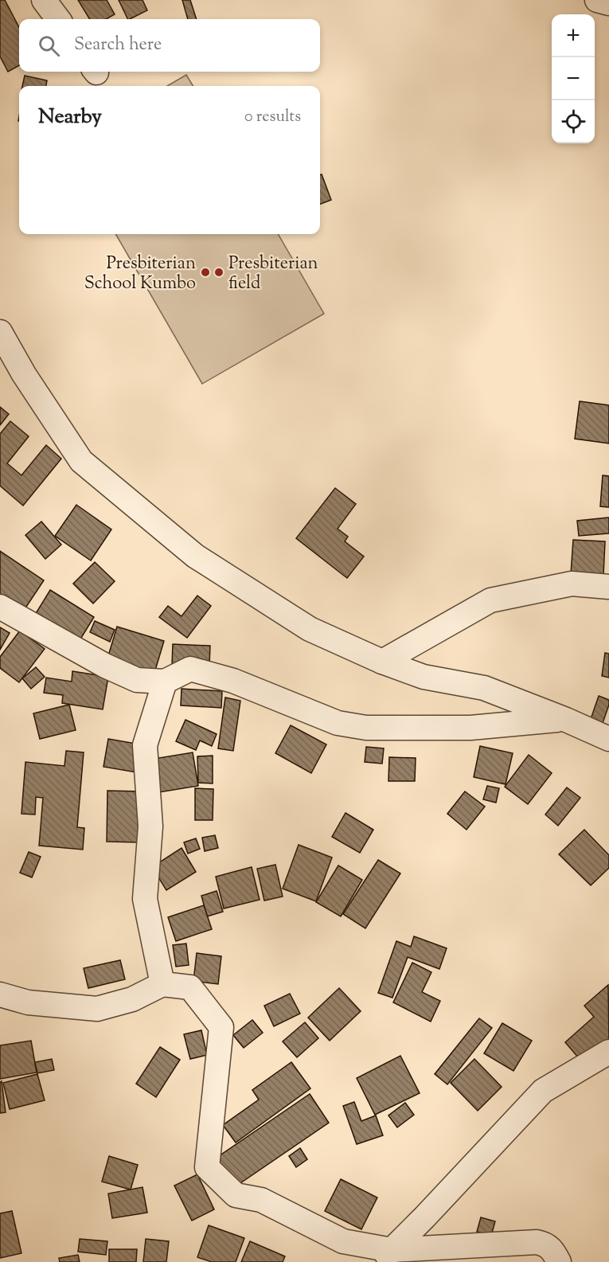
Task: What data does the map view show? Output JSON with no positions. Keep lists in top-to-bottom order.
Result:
{
  "places": ["Presbiterian School Kumbo", "Presbiterian field"],
  "page": {
    "map_buttons": ["+", "−"],
    "search": "Search here",
    "heading": ["Nearby", "0 results"]
  }
}
